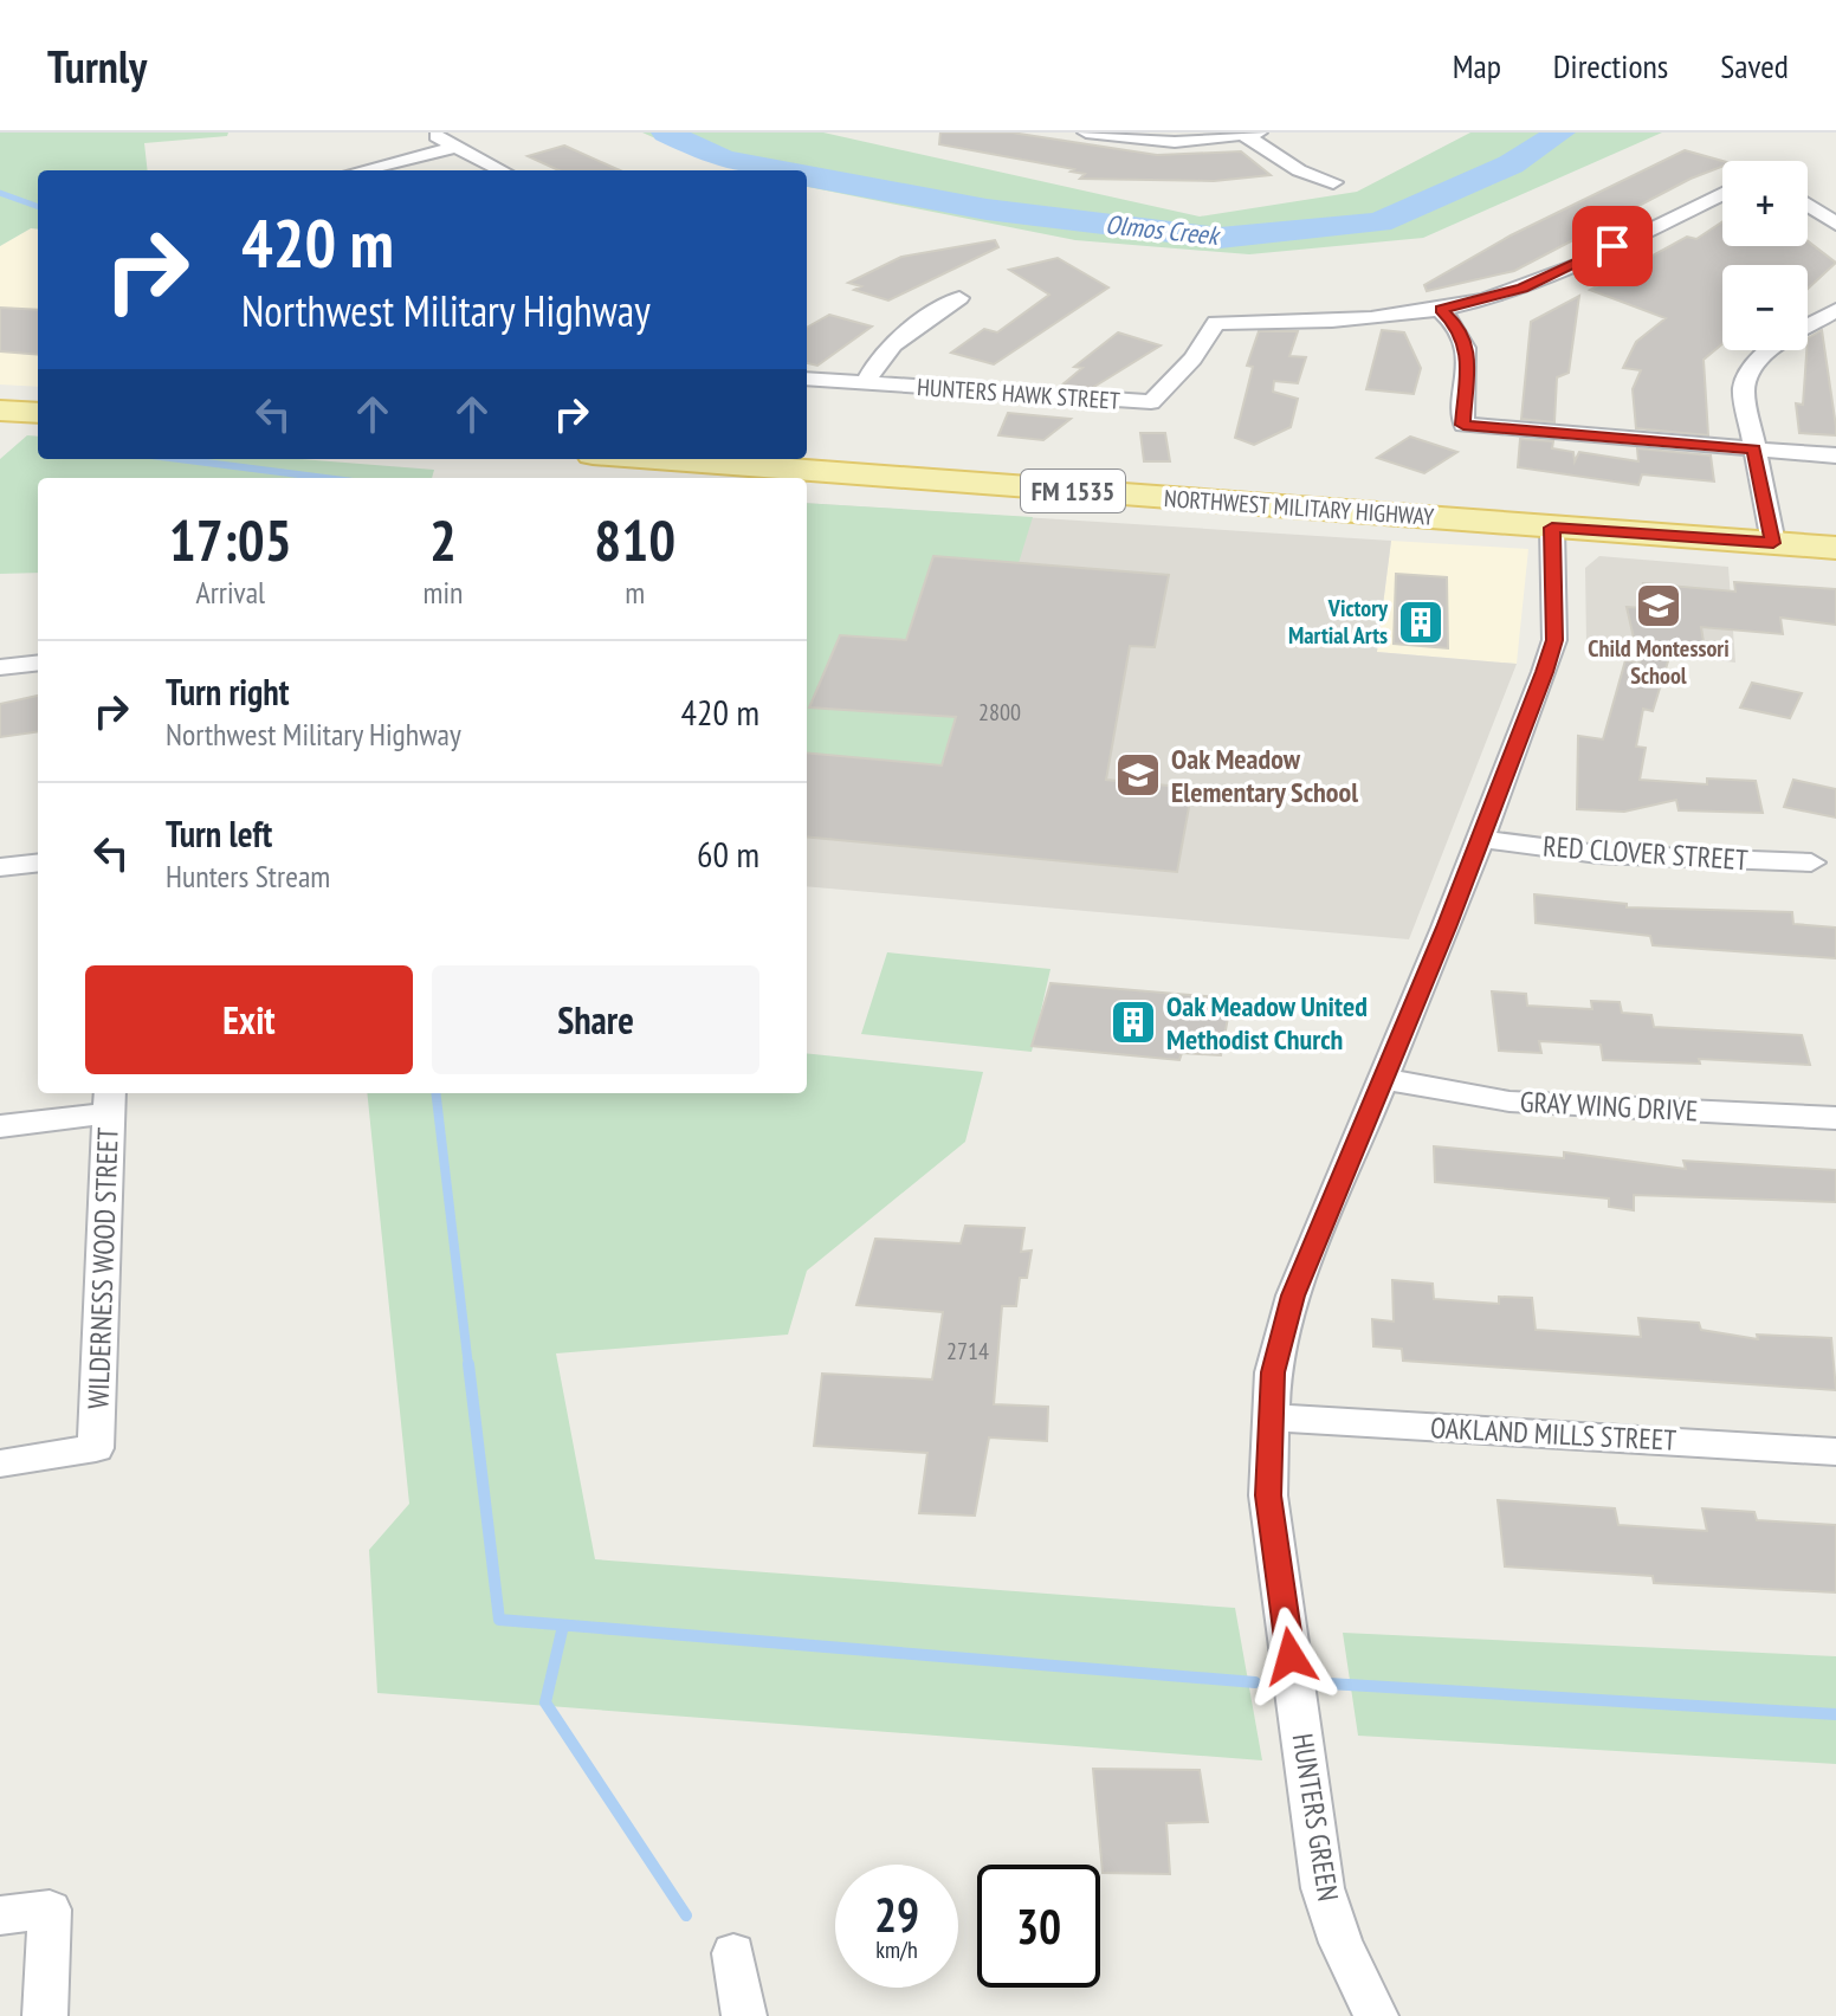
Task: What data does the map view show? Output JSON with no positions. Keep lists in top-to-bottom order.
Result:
{
  "streets": {
    "main road": ["FM 1535", "NORTHWEST MILITARY HIGHWAY"],
    "street": [
      "HUNTERS HAWK STREET",
      "RED CLOVER STREET",
      "GRAY WING DRIVE",
      "WILDERNESS WOOD STREET",
      "OAKLAND MILLS STREET",
      "HUNTERS GREEN"
    ]
  },
  "crossings": [
    ["NORTHWEST MILITARY HIGHWAY", "HUNTERS GREEN"],
    ["RED CLOVER STREET", "HUNTERS GREEN"],
    ["GRAY WING DRIVE", "HUNTERS GREEN"],
    ["OAKLAND MILLS STREET", "HUNTERS GREEN"]
  ],
  "water": ["Olmos Creek"],
  "places": {
    "school or university": ["Child Montessori School", "Oak Meadow Elementary School"],
    "building": ["Victory Martial Arts", "Oak Meadow United Methodist Church"]
  },
  "house_numbers": ["2800", "2714"],
  "page": {
    "header": "Turnly",
    "nav": ["Map", "Directions", "Saved"],
    "map_buttons": ["+", "−"],
    "turn": ["420 m", "Northwest Military Highway"],
    "eta": [
      "17:05",
      "Arrival",
      "2",
      "min",
      "810",
      "m"
    ],
    "list": [
      {
        "name": "Turn right",
        "note": "Northwest Military Highway",
        "value": "420 m"
      },
      {
        "name": "Turn left",
        "note": "Hunters Stream",
        "value": "60 m"
      }
    ],
    "buttons": ["Exit", "Share"],
    "speed": "29 km/h",
    "limit": "30"
  }
}
